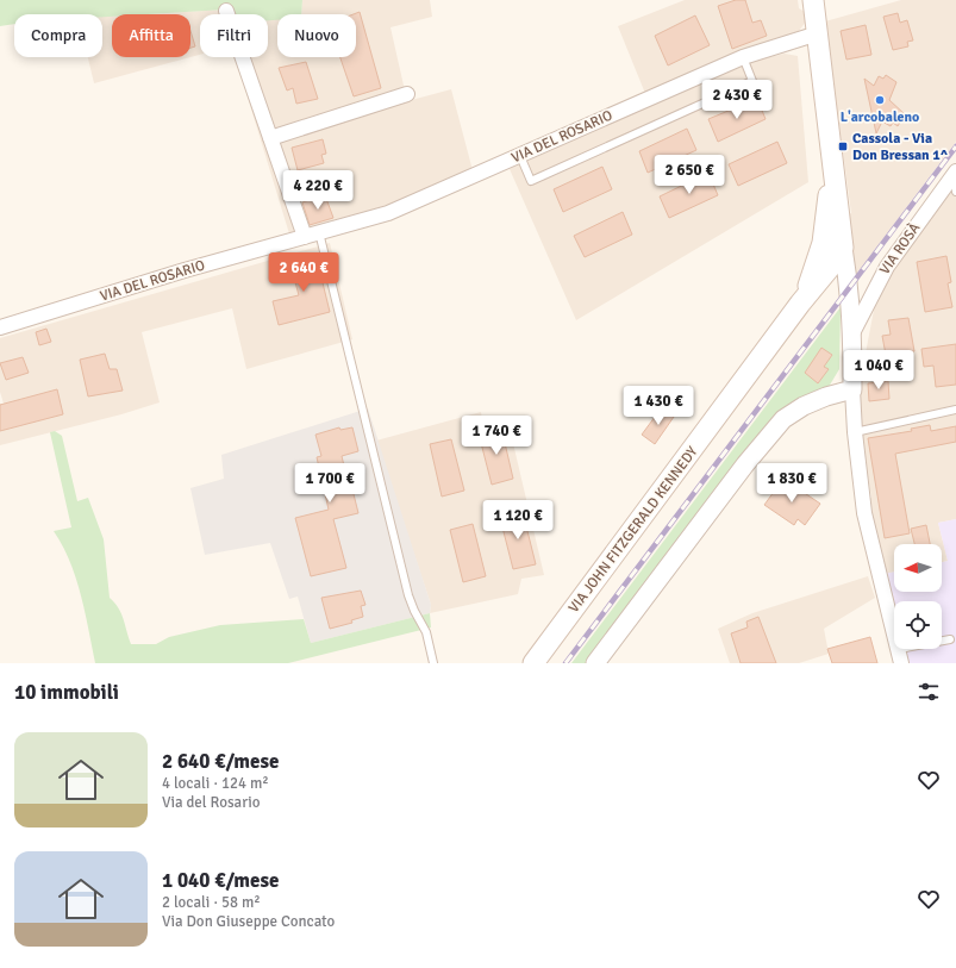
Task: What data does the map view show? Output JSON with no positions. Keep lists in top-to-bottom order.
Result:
{
  "streets": {
    "main road": ["VIA JOHN FITZGERALD KENNEDY"],
    "street": ["VIA DEL ROSARIO", "VIA ROSÀ"]
  },
  "places": {
    "other": ["L'arcobaleno"],
    "transit": ["Cassola - Via Don Bressan 1^"]
  },
  "north": "left",
  "page": {
    "chip": [
      "Compra",
      "Affitta",
      "Filtri",
      "Nuovo"
    ],
    "price": [
      "2 430 €",
      "2 650 €",
      "4 220 €",
      "2 640 €",
      "1 040 €",
      "1 430 €",
      "1 740 €",
      "1 700 €",
      "1 830 €",
      "1 120 €"
    ],
    "heading": "10 immobili",
    "list": [
      {
        "name": "2 640 €/mese",
        "note": "4 locali · 124 m² · Via del Rosario"
      },
      {
        "name": "1 040 €/mese",
        "note": "2 locali · 58 m² · Via Don Giuseppe Concato"
      }
    ]
  }
}
